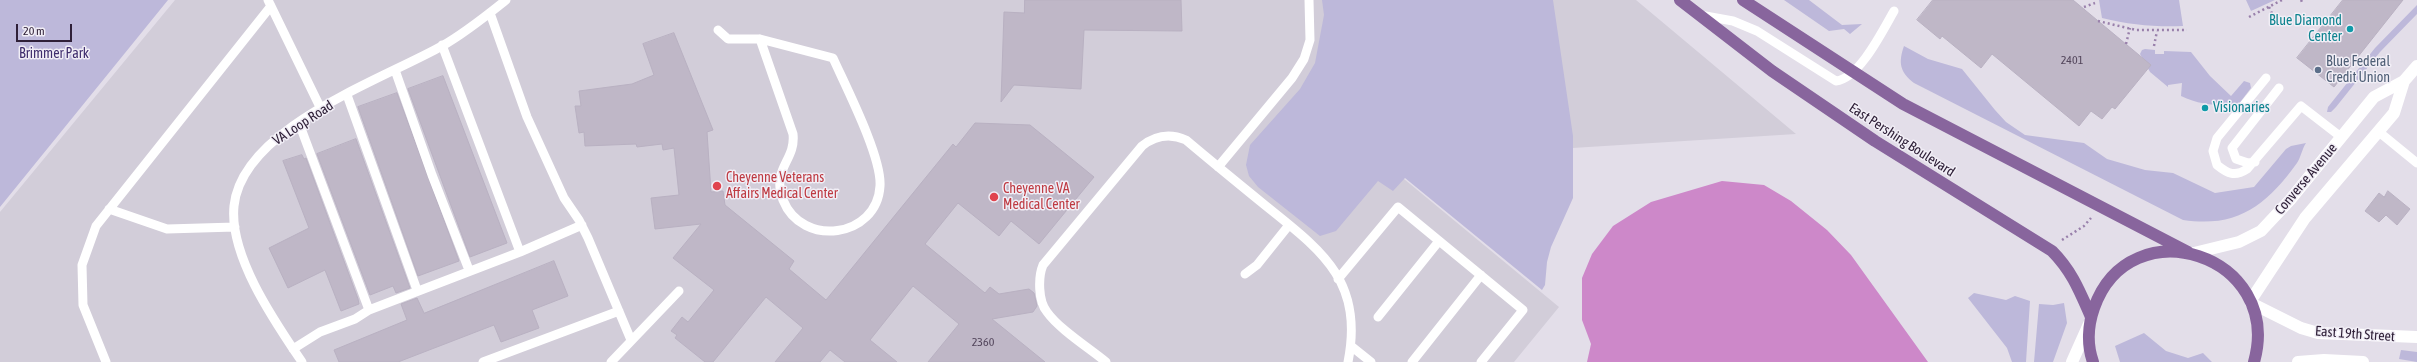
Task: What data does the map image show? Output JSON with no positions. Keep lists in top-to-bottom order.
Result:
{
  "streets": {
    "main road": ["East Pershing Boulevard", "Converse Avenue", "East 19th Street"],
    "lane": ["VA Loop Road"]
  },
  "crossings": [
    ["East Pershing Boulevard", "Converse Avenue"],
    ["East Pershing Boulevard", "East 19th Street"],
    ["Converse Avenue", "East 19th Street"]
  ],
  "parks": ["Brimmer Park"],
  "places": [
    "Blue Diamond Center",
    "Blue Federal Credit Union",
    "Visionaries",
    "Cheyenne Veterans Affairs Medical Center",
    "Cheyenne VA Medical Center"
  ],
  "house_numbers": ["2401", "2360"],
  "scale_bar": "20 m"
}
